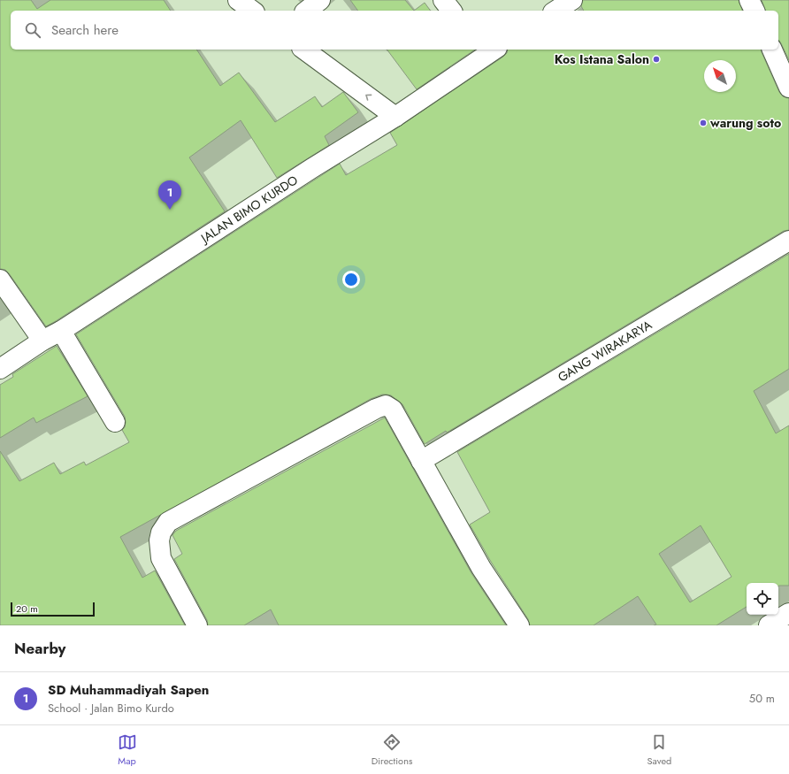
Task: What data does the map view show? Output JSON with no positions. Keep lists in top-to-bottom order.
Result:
{
  "streets": {
    "street": ["JALAN BIMO KURDO", "GANG WIRAKARYA"]
  },
  "places": ["Kos Istana Salon", "warung soto"],
  "scale_bar": "20 m",
  "north": "top left",
  "page": {
    "search": "Search here",
    "pins": "1",
    "scale": "20 m",
    "heading": "Nearby",
    "list": [
      {
        "mark": "1",
        "name": "SD Muhammadiyah Sapen",
        "note": "School · Jalan Bimo Kurdo",
        "value": "50 m"
      }
    ],
    "nav": ["Map", "Directions", "Saved"]
  }
}
